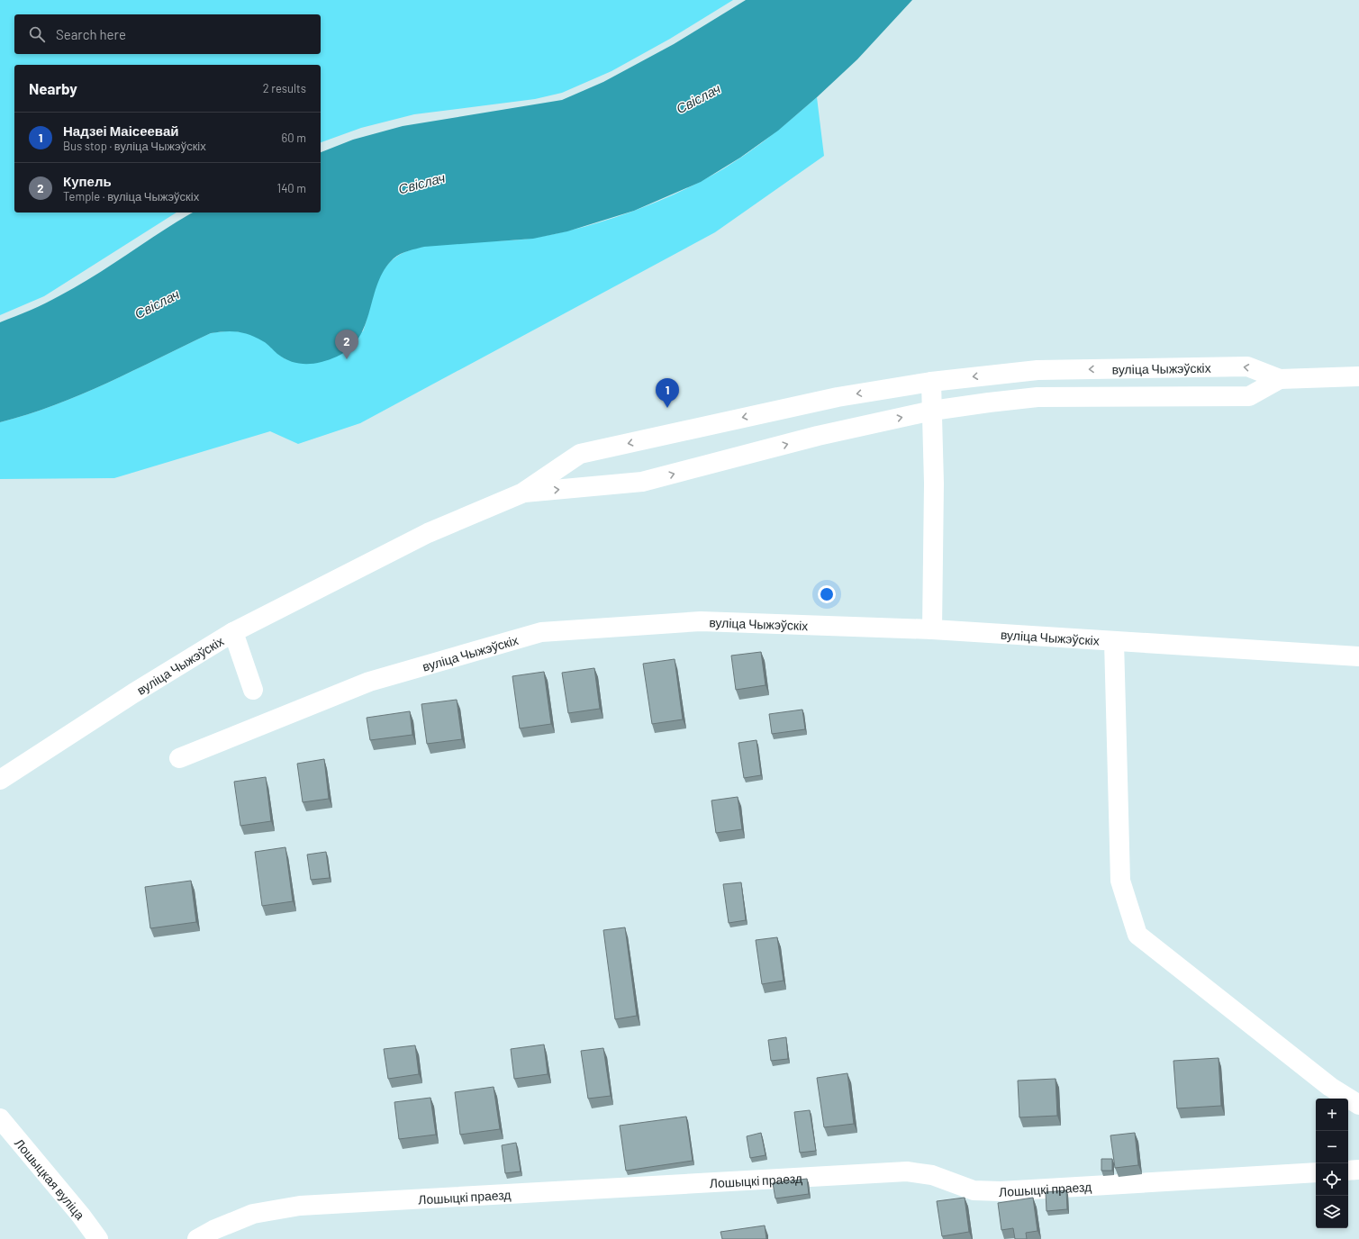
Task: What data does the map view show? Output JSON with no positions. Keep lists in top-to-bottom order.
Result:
{
  "streets": {
    "street": ["вуліца Чыжэўскіх", "Лошыцкая вуліца", "Лошыцкі праезд"]
  },
  "water": ["Свіслач"],
  "page": {
    "search": "Search here",
    "heading": ["Nearby", "2 results"],
    "list": [
      {
        "mark": "1",
        "name": "Надзеі Маісеевай",
        "note": "Bus stop · вуліца Чыжэўскіх",
        "value": "60 m"
      },
      {
        "mark": "2",
        "name": "Купель",
        "note": "Temple · вуліца Чыжэўскіх",
        "value": "140 m"
      }
    ],
    "pins": ["2", "1"],
    "map_buttons": ["+", "−"]
  }
}
